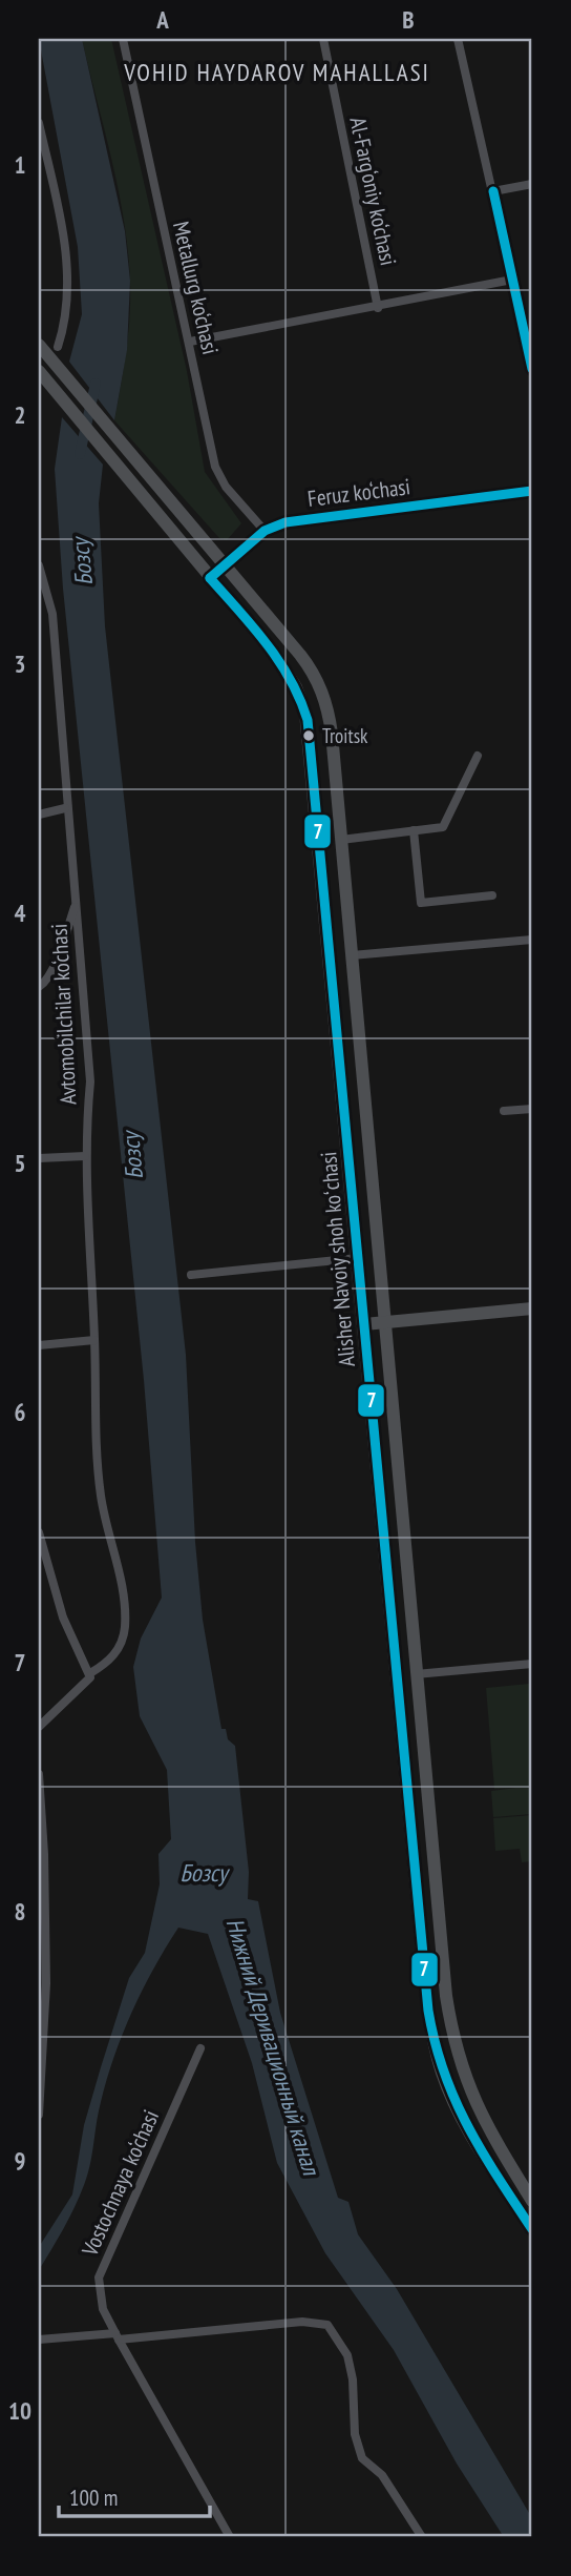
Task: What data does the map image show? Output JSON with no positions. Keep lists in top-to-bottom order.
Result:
{
  "streets": {
    "main road": ["Feruz ko‘chasi", "Alisher Navoiy shoh koʻchasi"],
    "street": [
      "Al-Farg‘oniy ko‘chasi",
      "Metallurg ko‘chasi",
      "Avtomobilchilar ko‘chasi",
      "Vostochnaya ko‘chasi"
    ]
  },
  "crossings": [
    ["Metallurg ko‘chasi", "Feruz ko‘chasi"],
    ["Feruz ko‘chasi", "Alisher Navoiy shoh koʻchasi"]
  ],
  "districts": ["VOHID HAYDAROV MAHALLASI"],
  "water": ["Бозсу", "Нижний Деривационный канал"],
  "places": ["Troitsk"],
  "lines": ["transit line 7"],
  "scale_bar": "100 m",
  "grid": {
    "columns": ["A", "B"],
    "rows": [
      "1",
      "2",
      "3",
      "4",
      "5",
      "6",
      "7",
      "8",
      "9",
      "10"
    ]
  }
}
